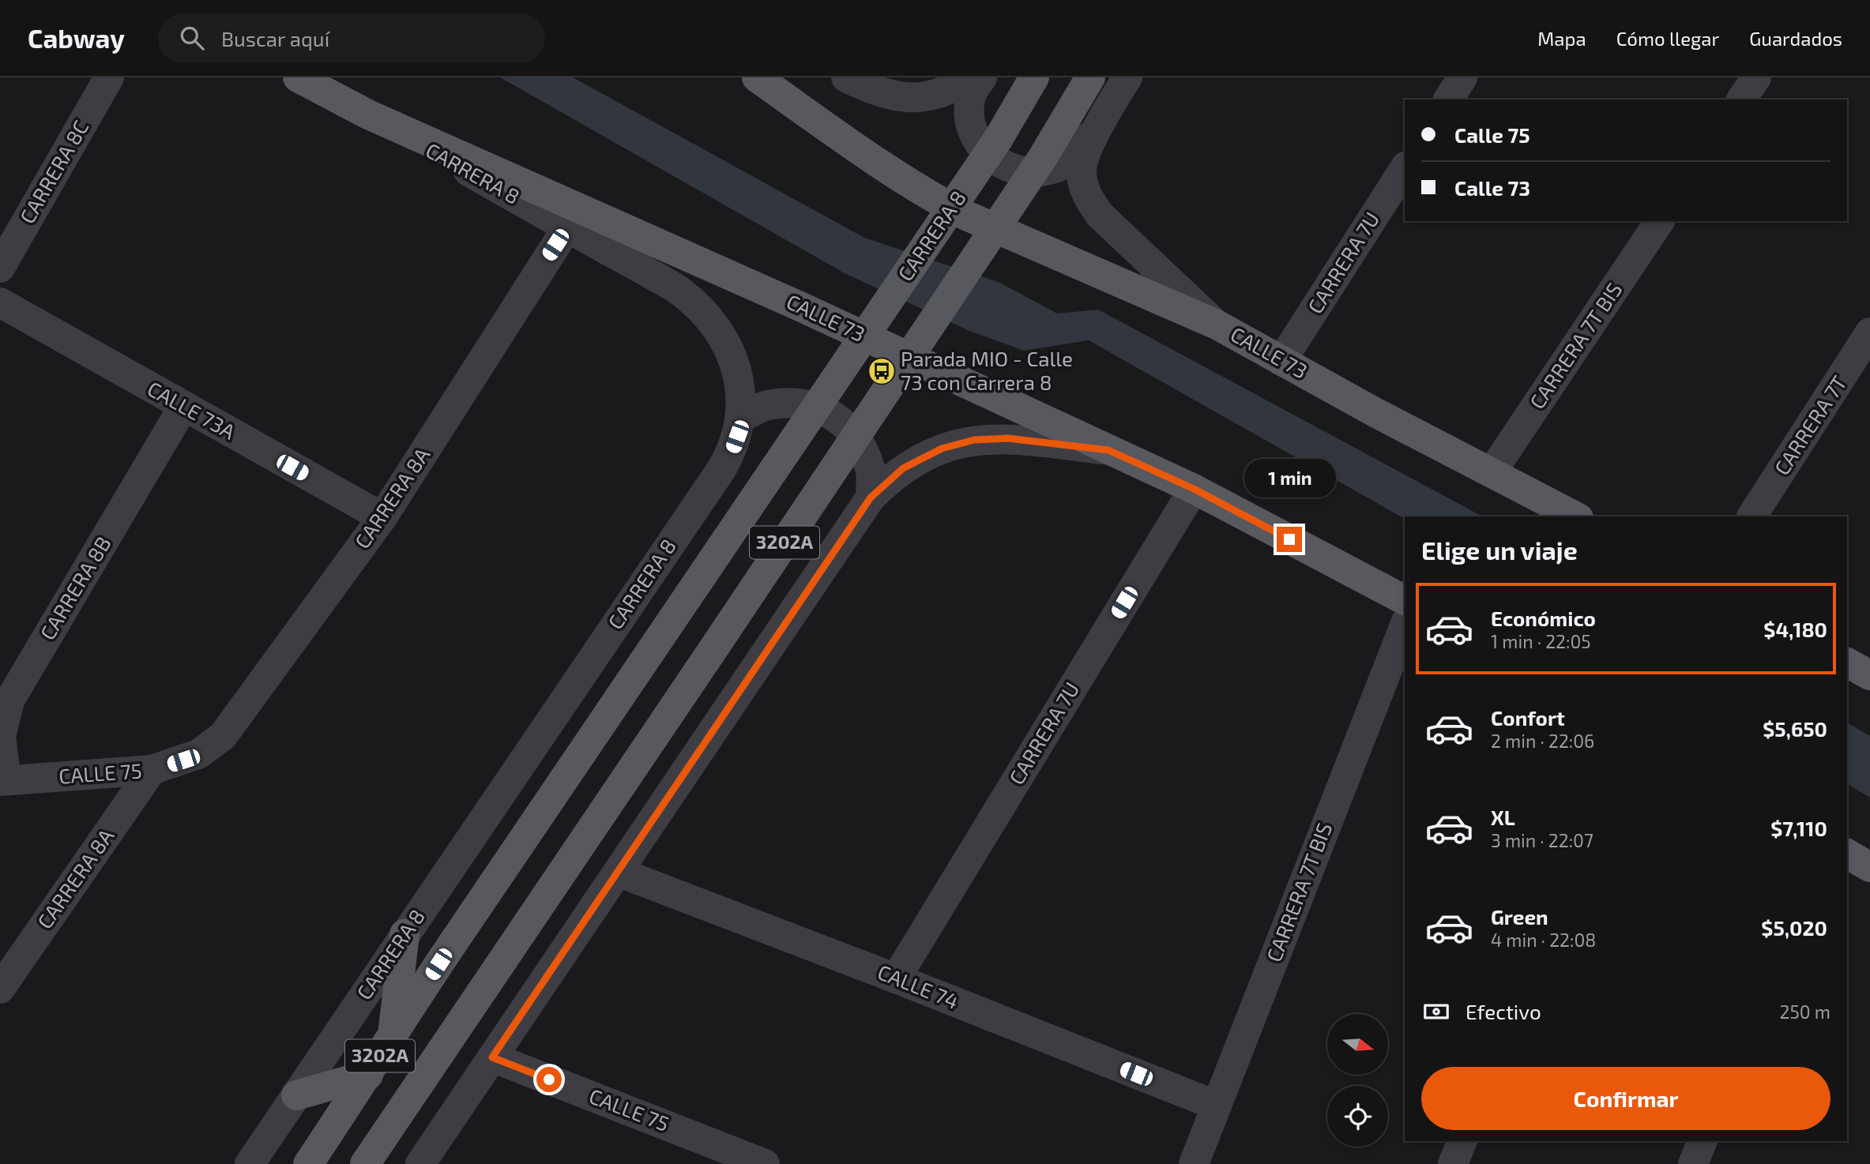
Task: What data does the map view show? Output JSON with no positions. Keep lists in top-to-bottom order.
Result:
{
  "streets": {
    "main road": ["CARRERA 8", "CALLE 73", "3202A"],
    "street": [
      "CARRERA 8C",
      "CARRERA 7U",
      "CARRERA 7T BIS",
      "CALLE 73A",
      "CARRERA 7T",
      "CARRERA 8A",
      "CARRERA 8B",
      "CALLE 75",
      "CALLE 74"
    ]
  },
  "crossings": [
    ["CARRERA 8", "CALLE 73"],
    ["CARRERA 8", "CARRERA 8A"],
    ["CARRERA 7U", "CALLE 73"],
    ["CARRERA 7U", "CALLE 74"],
    ["CALLE 73", "CARRERA 7T BIS"],
    ["CARRERA 7T BIS", "CALLE 74"],
    ["CALLE 73A", "CARRERA 8A"],
    ["CALLE 73A", "CARRERA 8B"],
    ["CARRERA 8A", "CALLE 75"],
    ["CARRERA 8B", "CALLE 75"]
  ],
  "places": {
    "bus stop": ["Parada MIO - Calle 73 con Carrera 8"]
  },
  "north": "right",
  "page": {
    "header": "Cabway",
    "search": "Buscar aquí",
    "nav": ["Mapa", "Cómo llegar", "Guardados"],
    "banner": ["Calle 75", "Calle 73"],
    "bubble": "1 min",
    "heading": "Elige un viaje",
    "list": [
      {
        "name": "Económico",
        "note": "1 min · 22:05",
        "value": "$4,180"
      },
      {
        "name": "Confort",
        "note": "2 min · 22:06",
        "value": "$5,650"
      },
      {
        "name": "XL",
        "note": "3 min · 22:07",
        "value": "$7,110"
      },
      {
        "name": "Green",
        "note": "4 min · 22:08",
        "value": "$5,020"
      }
    ],
    "pay": ["Efectivo", "250 m"],
    "buttons": "Confirmar"
  }
}
